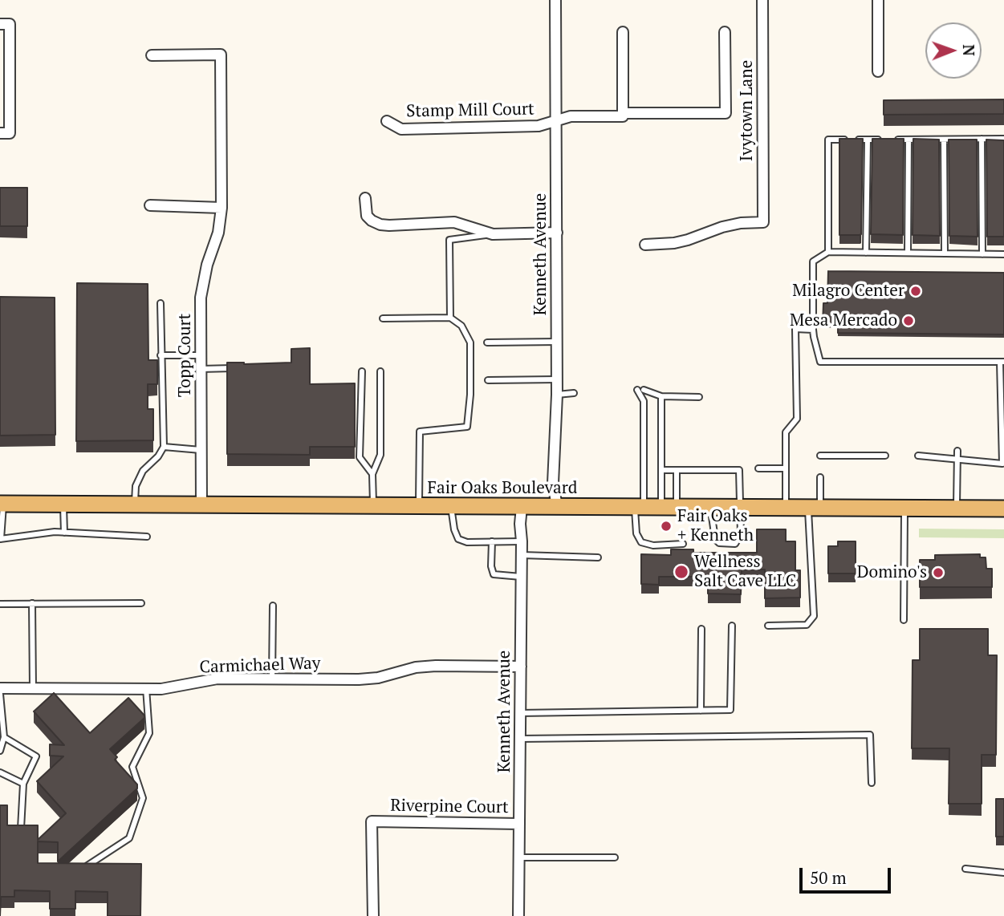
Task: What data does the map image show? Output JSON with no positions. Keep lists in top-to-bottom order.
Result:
{
  "streets": {
    "main road": ["Fair Oaks Boulevard"],
    "street": [
      "Stamp Mill Court",
      "Ivytown Lane",
      "Kenneth Avenue",
      "Topp Court",
      "Carmichael Way",
      "Riverpine Court"
    ]
  },
  "crossings": [
    ["Stamp Mill Court", "Kenneth Avenue"],
    ["Kenneth Avenue", "Fair Oaks Boulevard"],
    ["Kenneth Avenue", "Carmichael Way"],
    ["Kenneth Avenue", "Riverpine Court"],
    ["Topp Court", "Fair Oaks Boulevard"]
  ],
  "places": [
    "Milagro Center",
    "Mesa Mercado",
    "Fair Oaks + Kenneth",
    "Wellness Salt Cave LLC",
    "Domino's"
  ],
  "scale_bar": "50 m",
  "north": "right"
}
